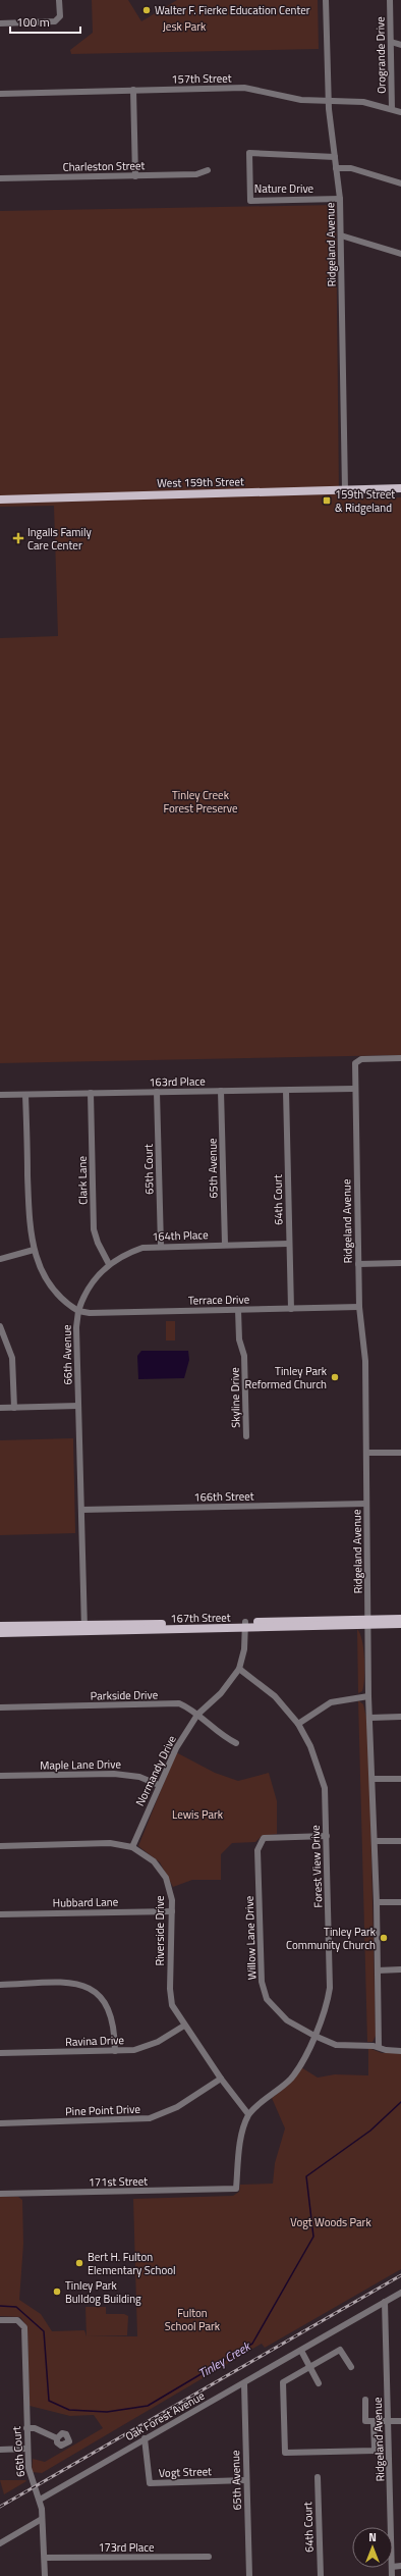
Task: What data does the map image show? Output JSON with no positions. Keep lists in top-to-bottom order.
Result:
{
  "streets": {
    "main road": ["West 159th Street", "167th Street"],
    "street": [
      "Orogrande Drive",
      "157th Street",
      "Charleston Street",
      "Nature Drive",
      "Ridgeland Avenue",
      "163rd Place",
      "65th Avenue",
      "65th Court",
      "Clark Lane",
      "64th Court",
      "164th Place",
      "Terrace Drive",
      "66th Avenue",
      "Skyline Drive",
      "166th Street",
      "Parkside Drive",
      "Maple Lane Drive",
      "Normandy Drive",
      "Forest View Drive",
      "Hubbard Lane",
      "Riverside Drive",
      "Willow Lane Drive",
      "Ravina Drive",
      "Pine Point Drive",
      "171st Street",
      "Oak Forest Avenue",
      "66th Court",
      "Vogt Street",
      "173rd Place"
    ]
  },
  "crossings": [
    ["Orogrande Drive", "157th Street"],
    ["157th Street", "Ridgeland Avenue"],
    ["Nature Drive", "Ridgeland Avenue"],
    ["Ridgeland Avenue", "West 159th Street"],
    ["Ridgeland Avenue", "163rd Place"],
    ["Ridgeland Avenue", "Terrace Drive"],
    ["Ridgeland Avenue", "166th Street"],
    ["Ridgeland Avenue", "167th Street"],
    ["Ridgeland Avenue", "Willow Lane Drive"],
    ["Ridgeland Avenue", "Oak Forest Avenue"],
    ["163rd Place", "65th Avenue"],
    ["163rd Place", "65th Court"],
    ["163rd Place", "Clark Lane"],
    ["163rd Place", "64th Court"],
    ["163rd Place", "66th Avenue"],
    ["65th Avenue", "164th Place"],
    ["65th Avenue", "Oak Forest Avenue"],
    ["65th Avenue", "Vogt Street"],
    ["65th Court", "164th Place"],
    ["Clark Lane", "164th Place"],
    ["64th Court", "164th Place"],
    ["64th Court", "Terrace Drive"],
    ["164th Place", "Terrace Drive"],
    ["164th Place", "66th Avenue"],
    ["Terrace Drive", "66th Avenue"],
    ["Terrace Drive", "Skyline Drive"],
    ["66th Avenue", "166th Street"],
    ["66th Avenue", "167th Street"],
    ["167th Street", "Normandy Drive"],
    ["Parkside Drive", "Normandy Drive"],
    ["Maple Lane Drive", "Normandy Drive"],
    ["Normandy Drive", "Forest View Drive"],
    ["Normandy Drive", "Riverside Drive"],
    ["Forest View Drive", "Riverside Drive"],
    ["Forest View Drive", "Willow Lane Drive"],
    ["Forest View Drive", "171st Street"],
    ["Hubbard Lane", "Riverside Drive"],
    ["Riverside Drive", "Ravina Drive"],
    ["Riverside Drive", "Pine Point Drive"],
    ["Riverside Drive", "171st Street"],
    ["Oak Forest Avenue", "66th Court"],
    ["Oak Forest Avenue", "Vogt Street"],
    ["66th Court", "173rd Place"]
  ],
  "water": ["Tinley Creek"],
  "parks": [
    "Jesk Park",
    "Tinley Creek Forest Preserve",
    "Lewis Park",
    "Vogt Woods Park",
    "Fulton School Park"
  ],
  "places": {
    "other": [
      "Walter F. Fierke Education Center",
      "Tinley Park Reformed Church",
      "Tinley Park Community Church",
      "Bert H. Fulton Elementary School",
      "Tinley Park Bulldog Building"
    ],
    "transit": ["159th Street & Ridgeland"],
    "health": ["Ingalls Family Care Center"]
  },
  "scale_bar": "100 m",
  "north": "top"
}
